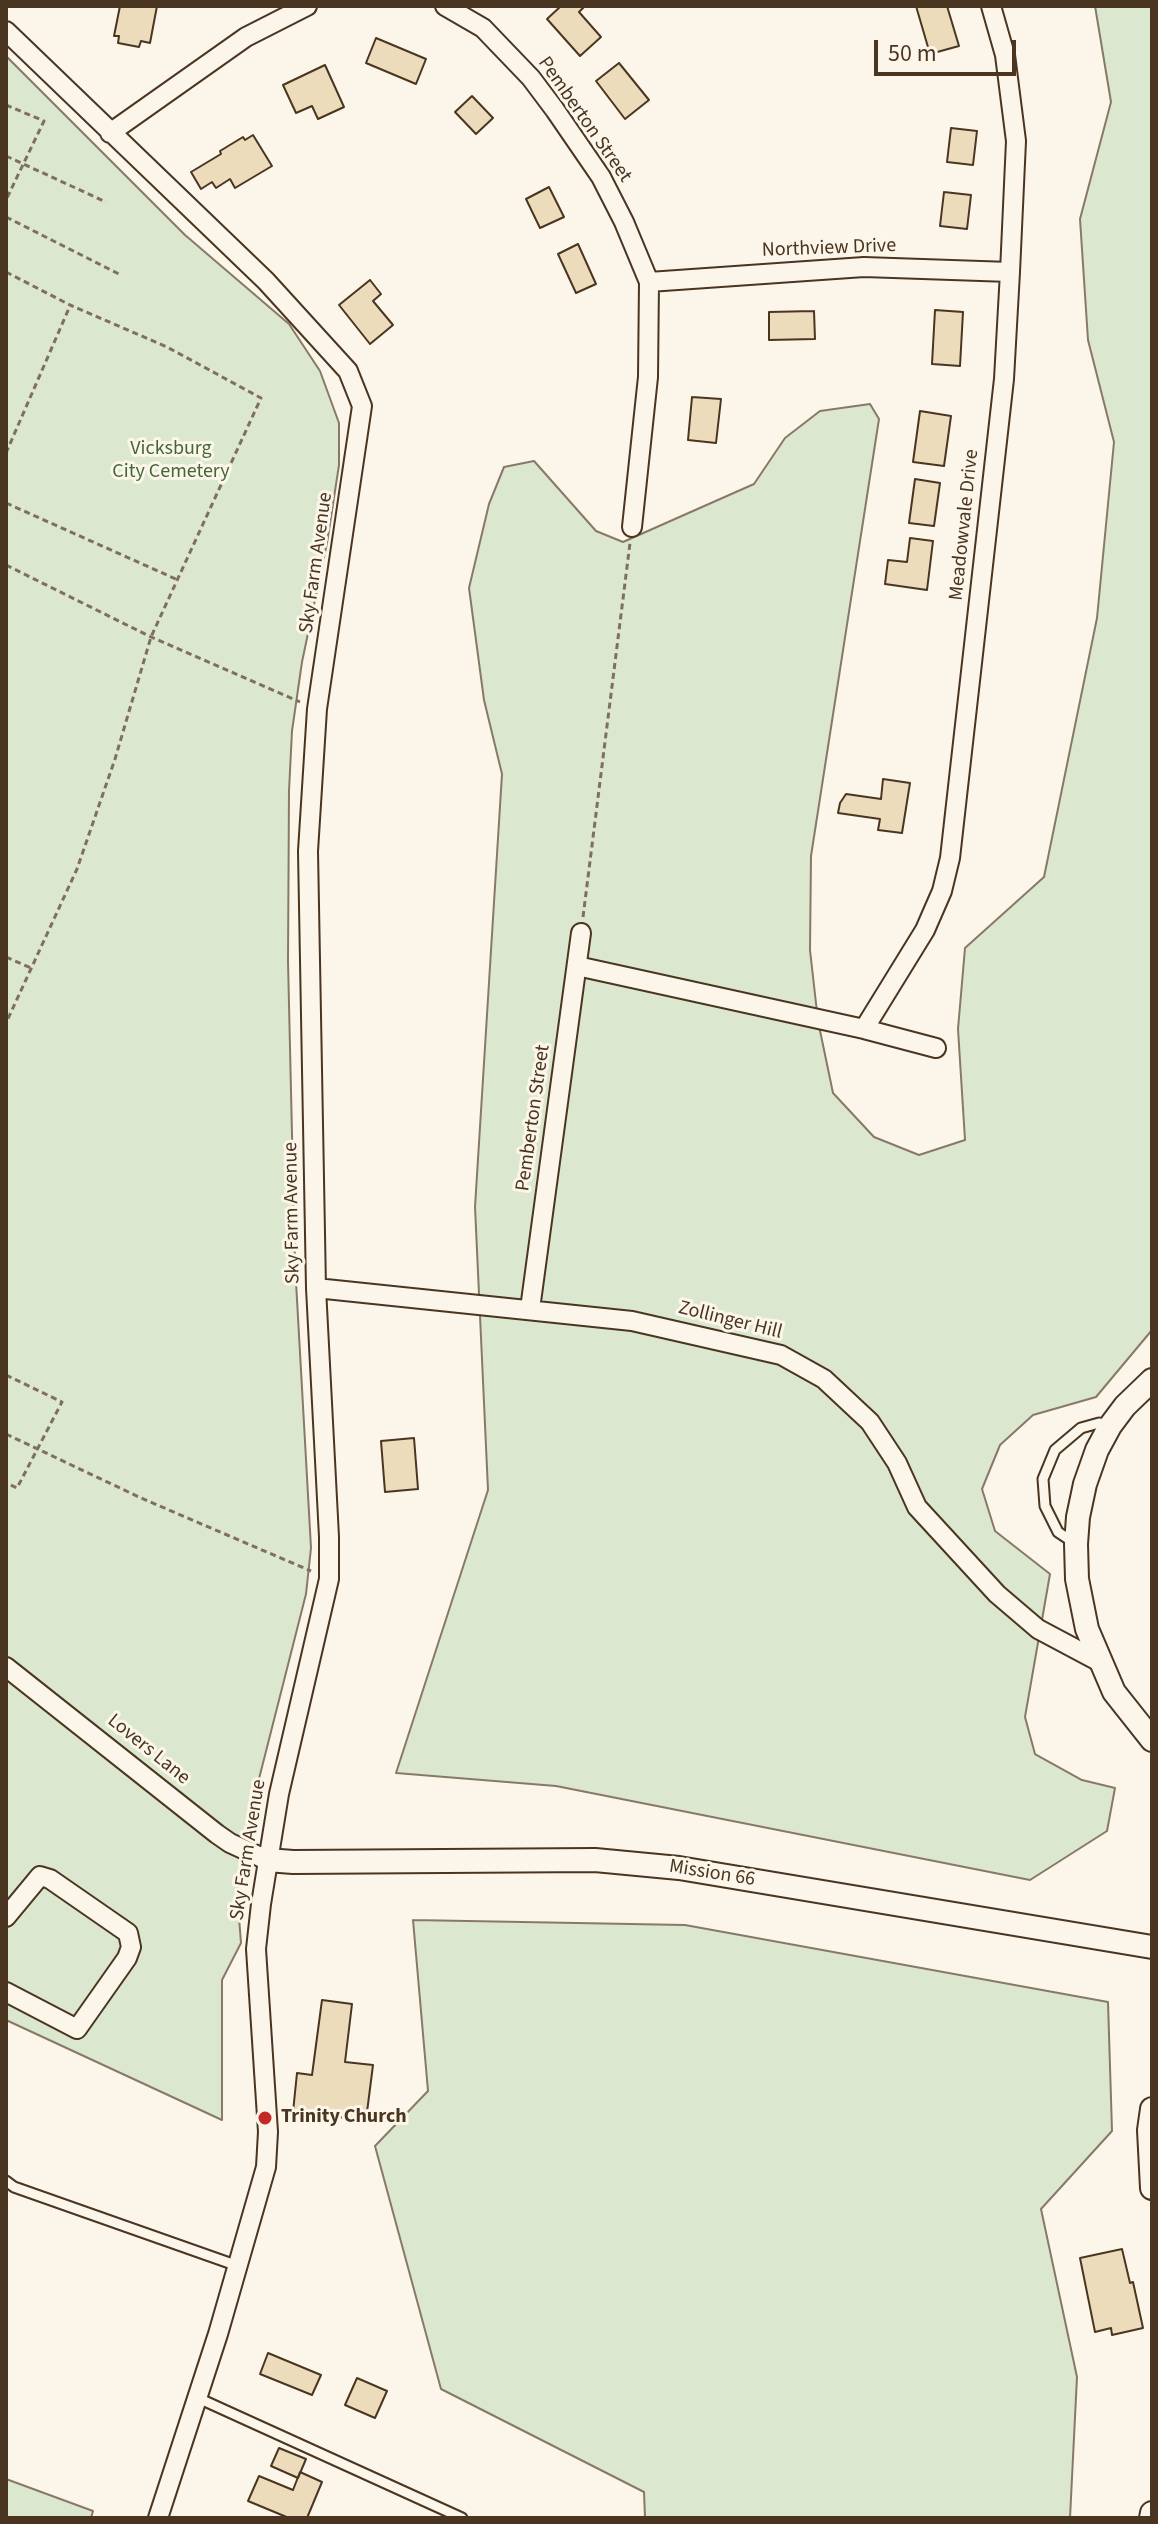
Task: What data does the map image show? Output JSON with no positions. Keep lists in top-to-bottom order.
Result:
{
  "streets": {
    "street": [
      "Pemberton Street",
      "Northview Drive",
      "Meadowvale Drive",
      "Sky Farm Avenue",
      "Zollinger Hill",
      "Lovers Lane",
      "Mission 66"
    ]
  },
  "crossings": [
    ["Pemberton Street", "Northview Drive"],
    ["Pemberton Street", "Zollinger Hill"],
    ["Northview Drive", "Meadowvale Drive"],
    ["Sky Farm Avenue", "Zollinger Hill"],
    ["Sky Farm Avenue", "Lovers Lane"],
    ["Sky Farm Avenue", "Mission 66"],
    ["Lovers Lane", "Mission 66"]
  ],
  "parks": ["Vicksburg City Cemetery"],
  "places": ["Trinity Church"],
  "scale_bar": "50 m"
}
